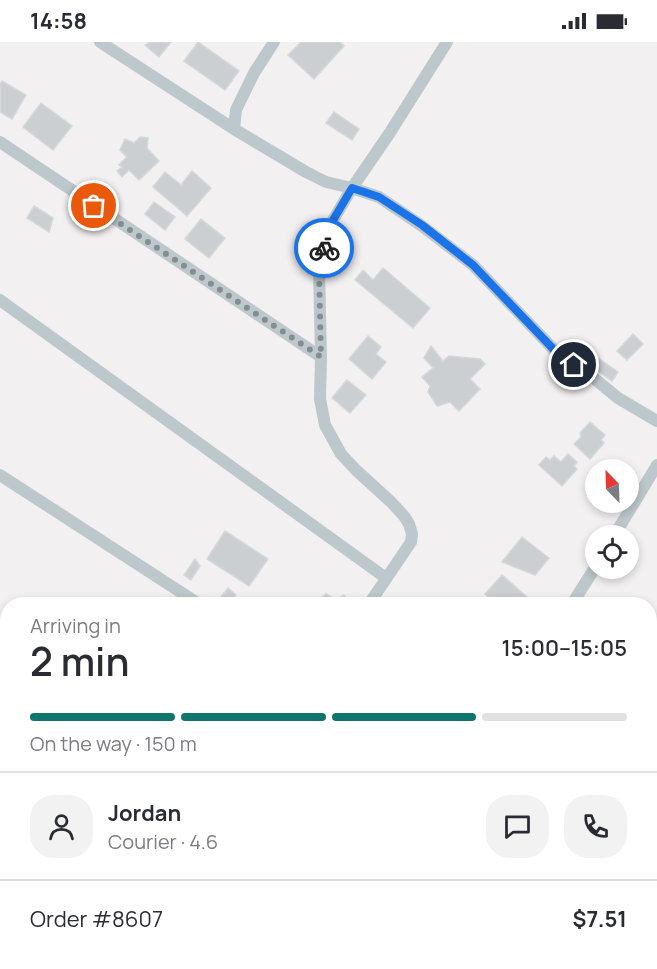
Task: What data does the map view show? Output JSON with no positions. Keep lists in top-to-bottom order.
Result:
{
  "north": "top left",
  "page": {
    "status": "14:58",
    "heading": ["2 min", "Arriving in", "15:00–15:05"],
    "panel": [
      "Jordan",
      "Courier · 4.6",
      "Order #8607",
      "$7.51"
    ],
    "bar": "On the way · 150 m"
  }
}
